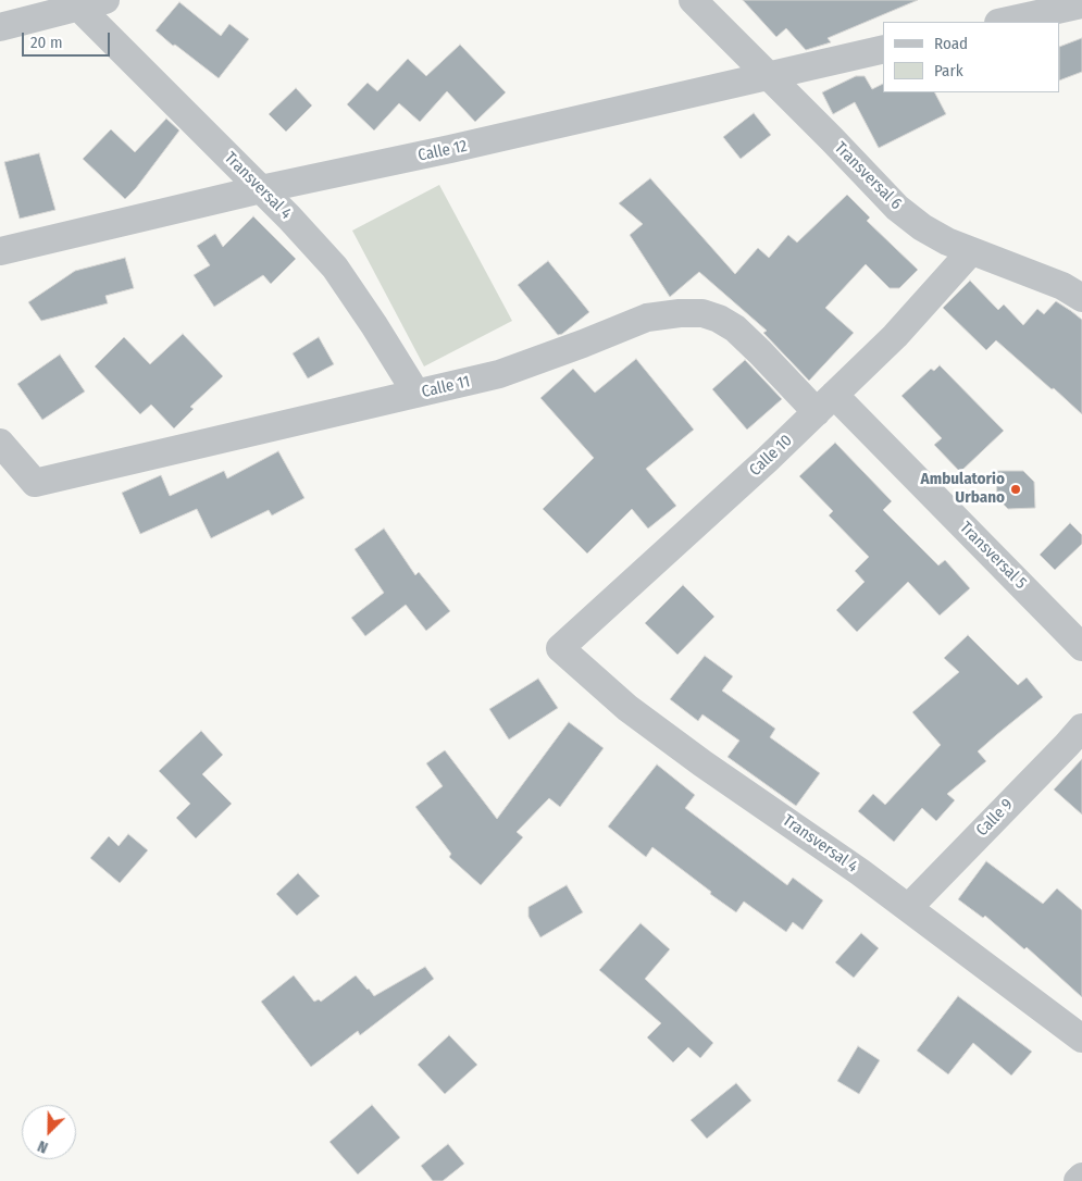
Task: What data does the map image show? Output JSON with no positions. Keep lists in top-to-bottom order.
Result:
{
  "streets": {
    "street": [
      "Calle 12",
      "Transversal 6",
      "Transversal 4",
      "Calle 11",
      "Calle 10",
      "Transversal 5",
      "Calle 9"
    ]
  },
  "crossings": [
    ["Calle 12", "Transversal 6"],
    ["Calle 12", "Transversal 4"],
    ["Transversal 6", "Calle 10"],
    ["Transversal 4", "Calle 11"],
    ["Transversal 4", "Calle 10"],
    ["Transversal 4", "Calle 9"],
    ["Calle 11", "Calle 10"],
    ["Calle 11", "Transversal 5"],
    ["Calle 10", "Transversal 5"]
  ],
  "places": ["Ambulatorio Urbano"],
  "legend": ["Road", "Park"],
  "scale_bar": "20 m",
  "north": "bottom left"
}
